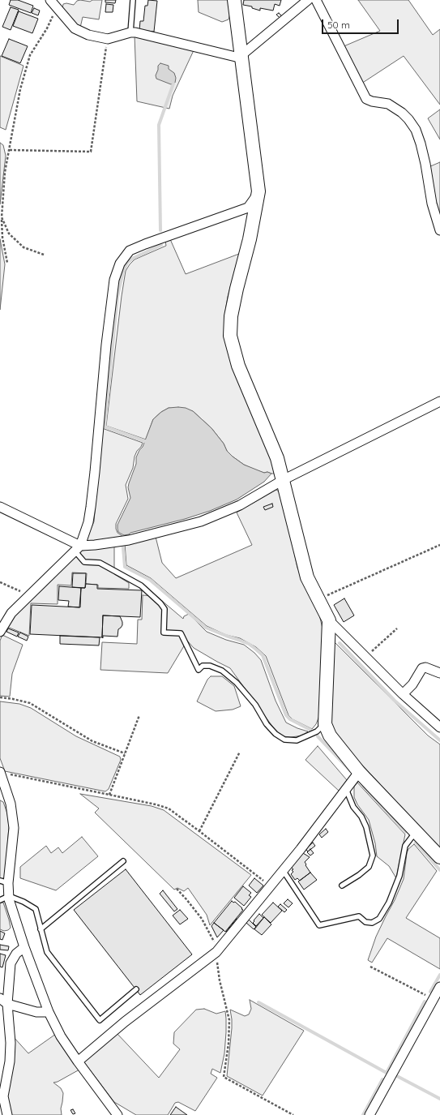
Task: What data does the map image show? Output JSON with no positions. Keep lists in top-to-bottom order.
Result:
{
  "scale_bar": "50 m"
}
